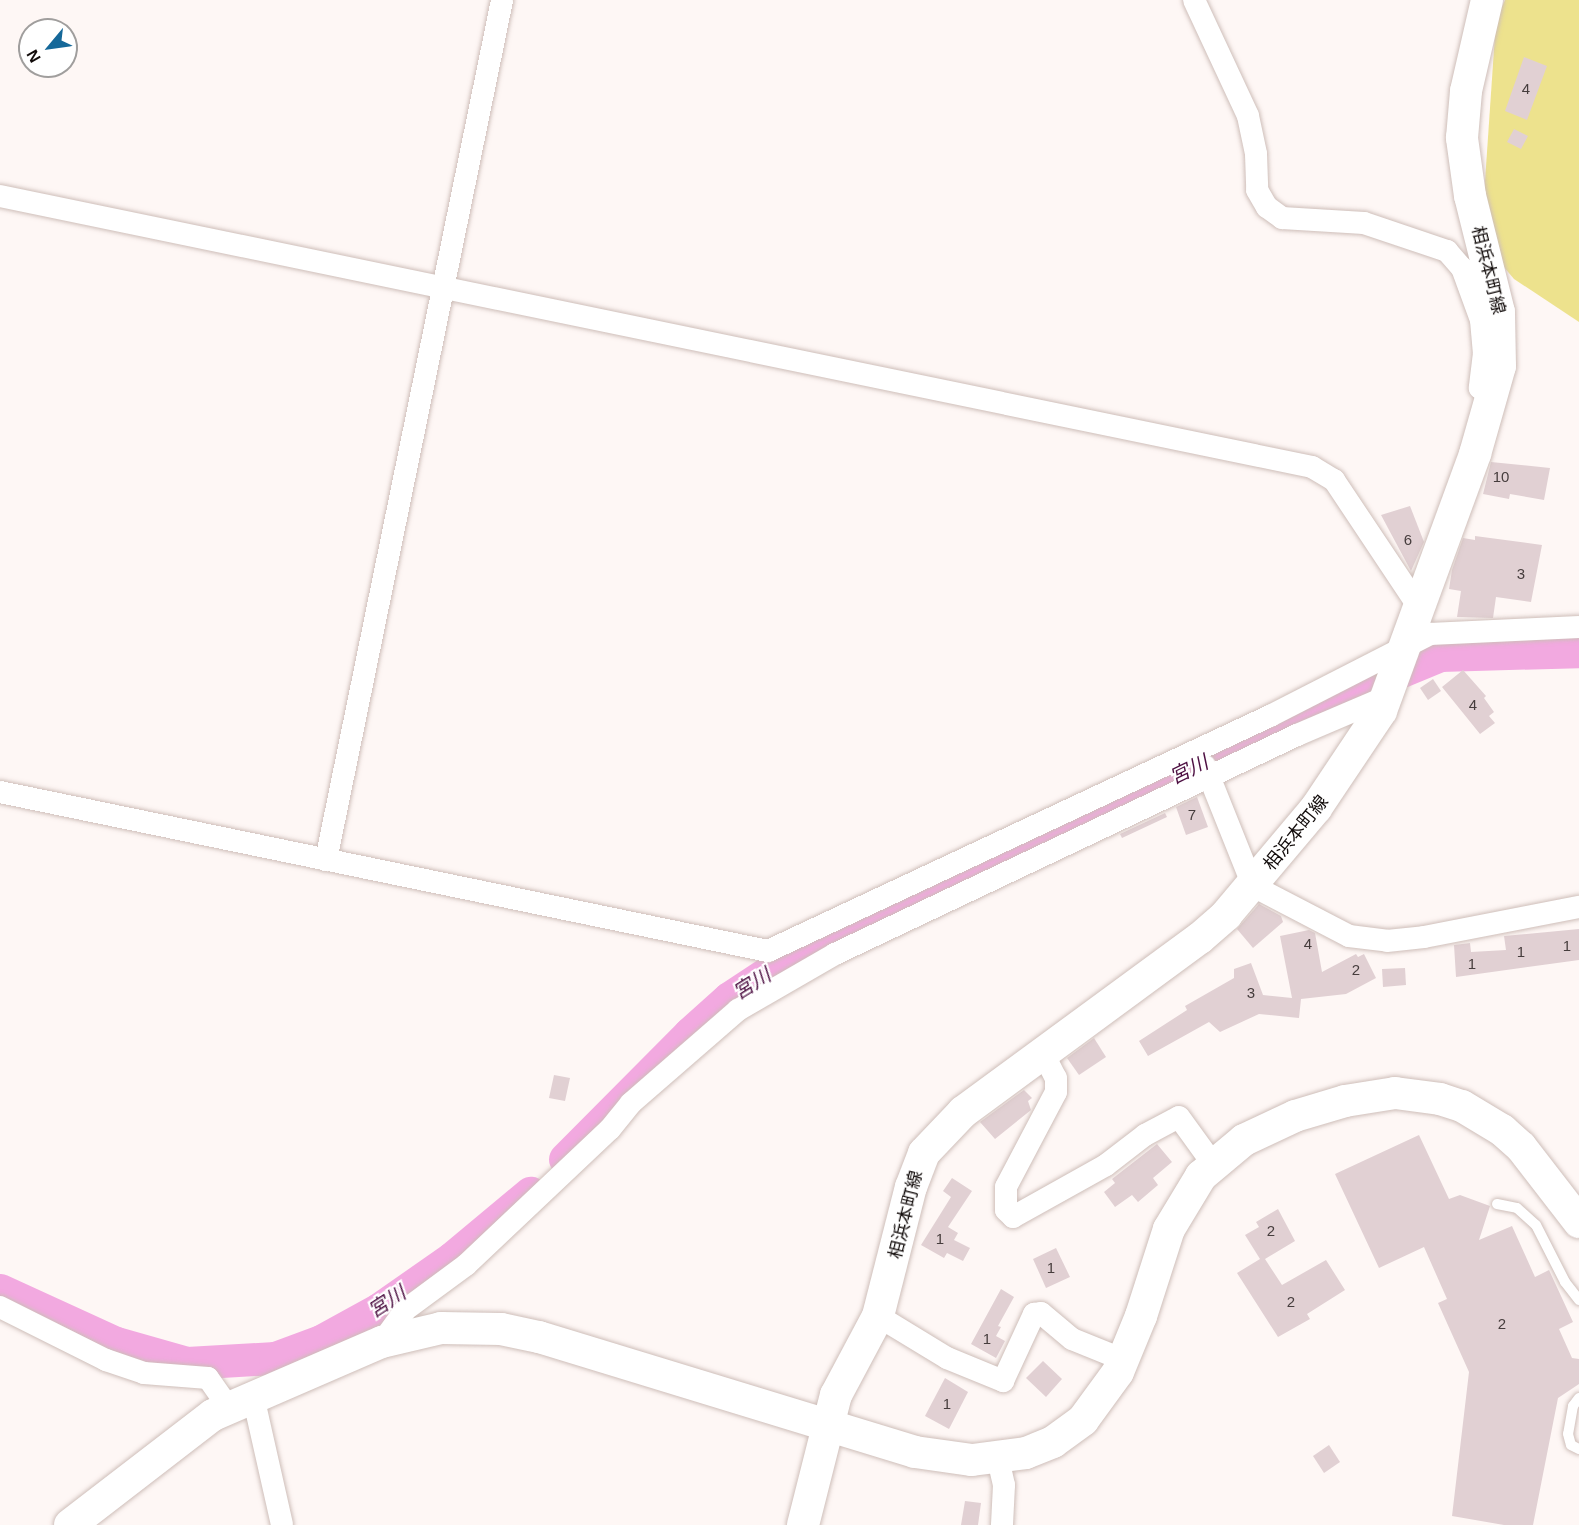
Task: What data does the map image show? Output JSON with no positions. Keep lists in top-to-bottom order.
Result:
{
  "streets": {
    "street": ["相浜本町線"]
  },
  "water": ["宮川"],
  "house_numbers": [
    "4",
    "10",
    "6",
    "3",
    "4",
    "7",
    "4",
    "1",
    "1",
    "1",
    "2",
    "3",
    "2",
    "1",
    "1",
    "2",
    "2",
    "1",
    "1"
  ],
  "north": "bottom left"
}
